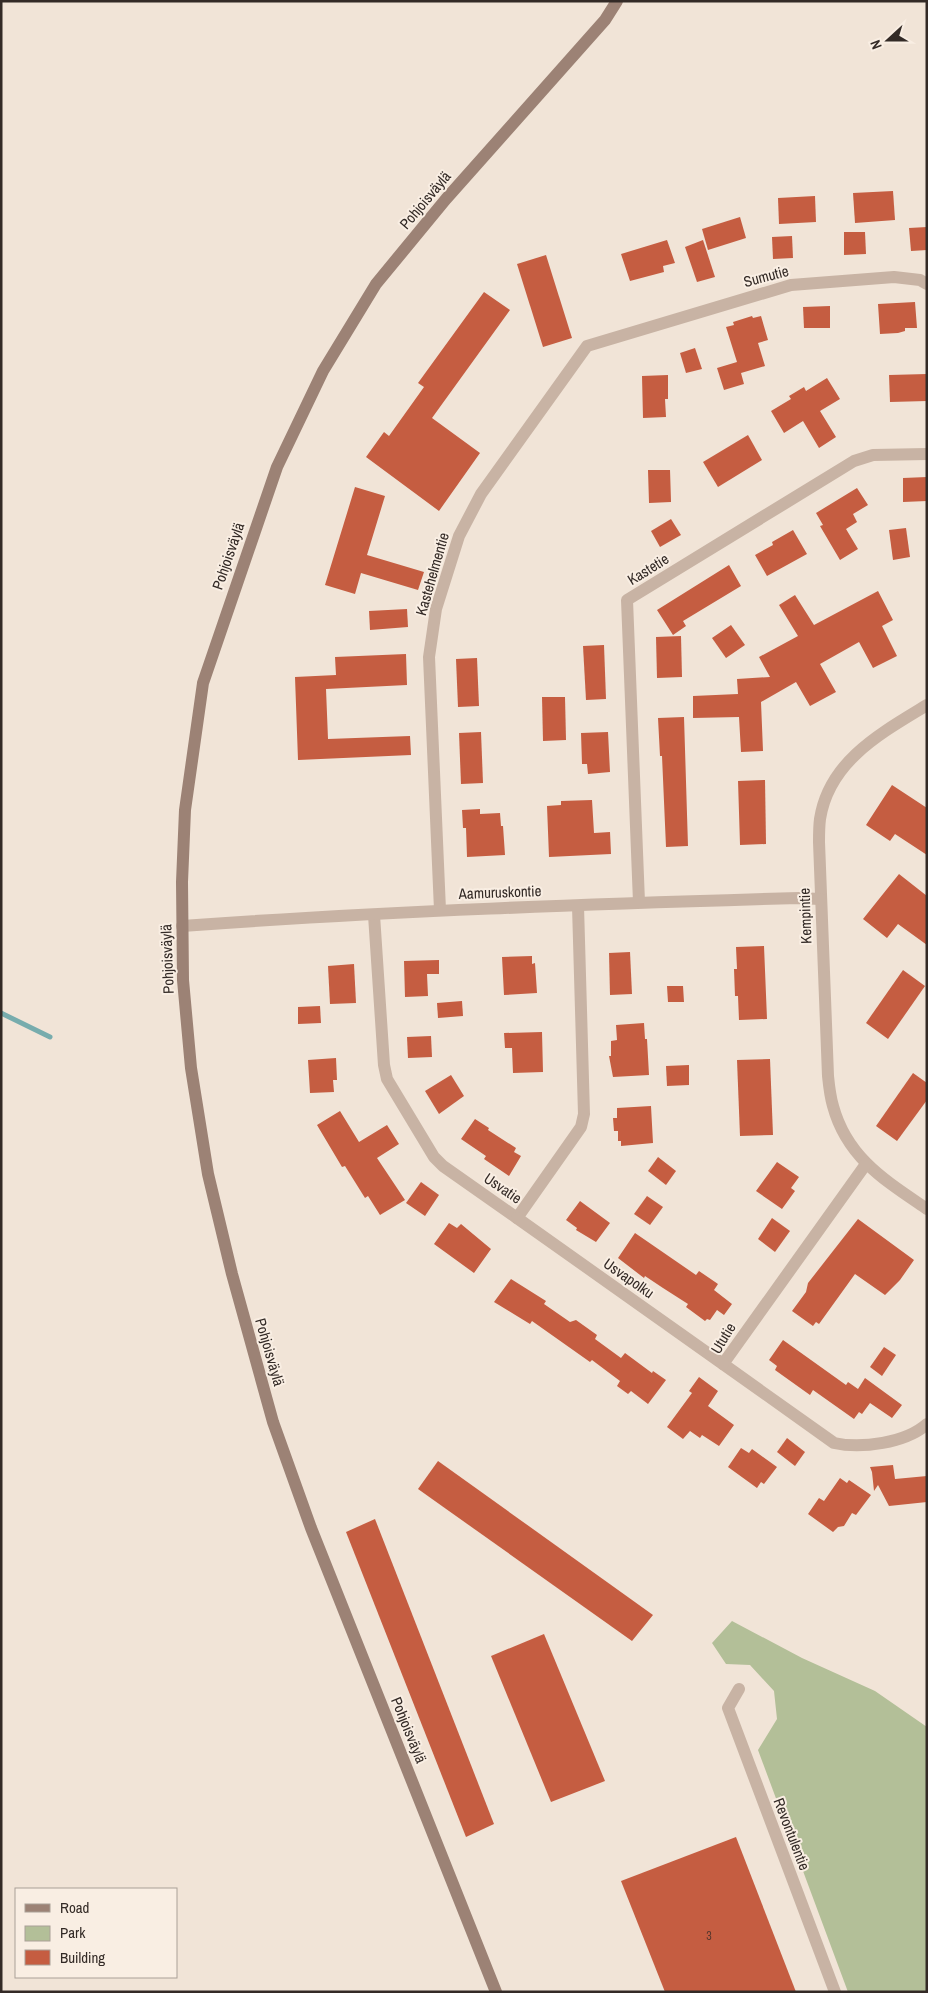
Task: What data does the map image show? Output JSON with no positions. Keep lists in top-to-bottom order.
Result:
{
  "streets": {
    "main road": ["Pohjoisväylä"],
    "street": [
      "Sumutie",
      "Kastetie",
      "Kastehelmentie",
      "Aamuruskontie",
      "Kempintie",
      "Usvatie",
      "Usvapolku",
      "Ututie",
      "Revontulentie"
    ]
  },
  "crossings": [
    ["Pohjoisväylä", "Aamuruskontie"],
    ["Sumutie", "Kastehelmentie"],
    ["Kastetie", "Aamuruskontie"],
    ["Kastehelmentie", "Aamuruskontie"],
    ["Aamuruskontie", "Kempintie"],
    ["Aamuruskontie", "Usvatie"],
    ["Kempintie", "Ututie"],
    ["Usvatie", "Usvapolku"],
    ["Usvapolku", "Ututie"]
  ],
  "house_numbers": ["3"],
  "legend": ["Road", "Park", "Building"],
  "north": "left"
}
